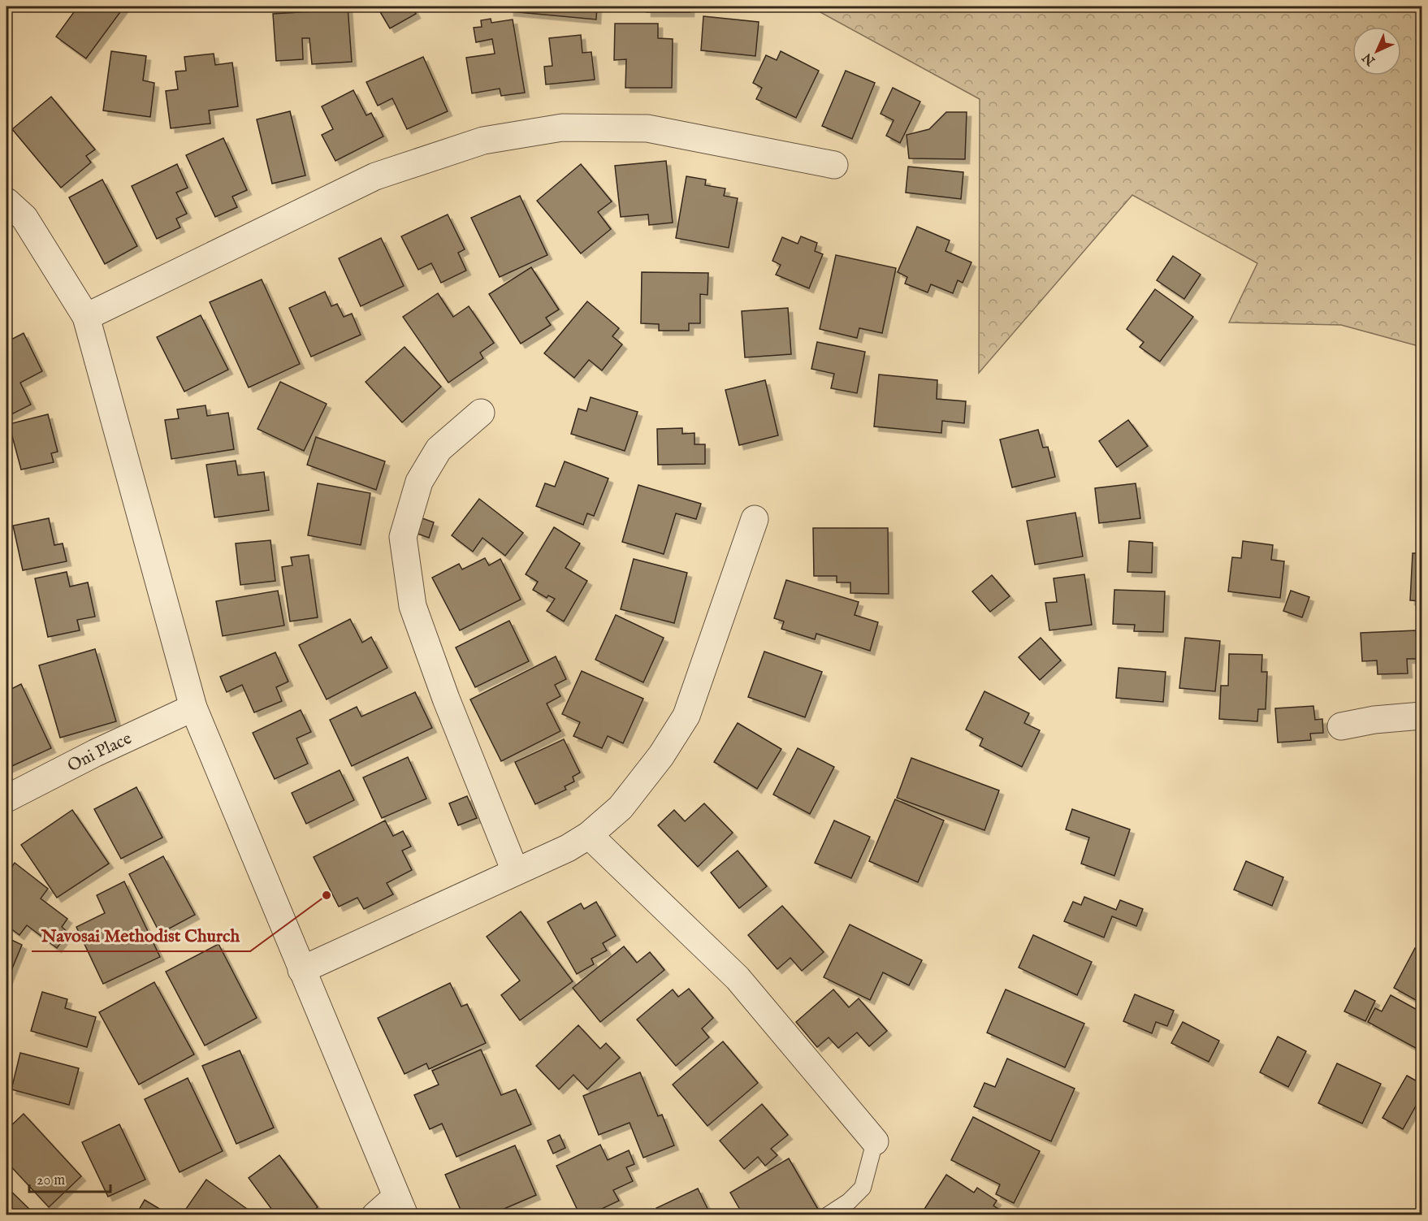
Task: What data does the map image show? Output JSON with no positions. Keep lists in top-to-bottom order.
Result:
{
  "streets": {
    "street": ["Oni Place"]
  },
  "places": ["Navosai Methodist Church"],
  "scale_bar": "20 m",
  "north": "bottom left"
}
